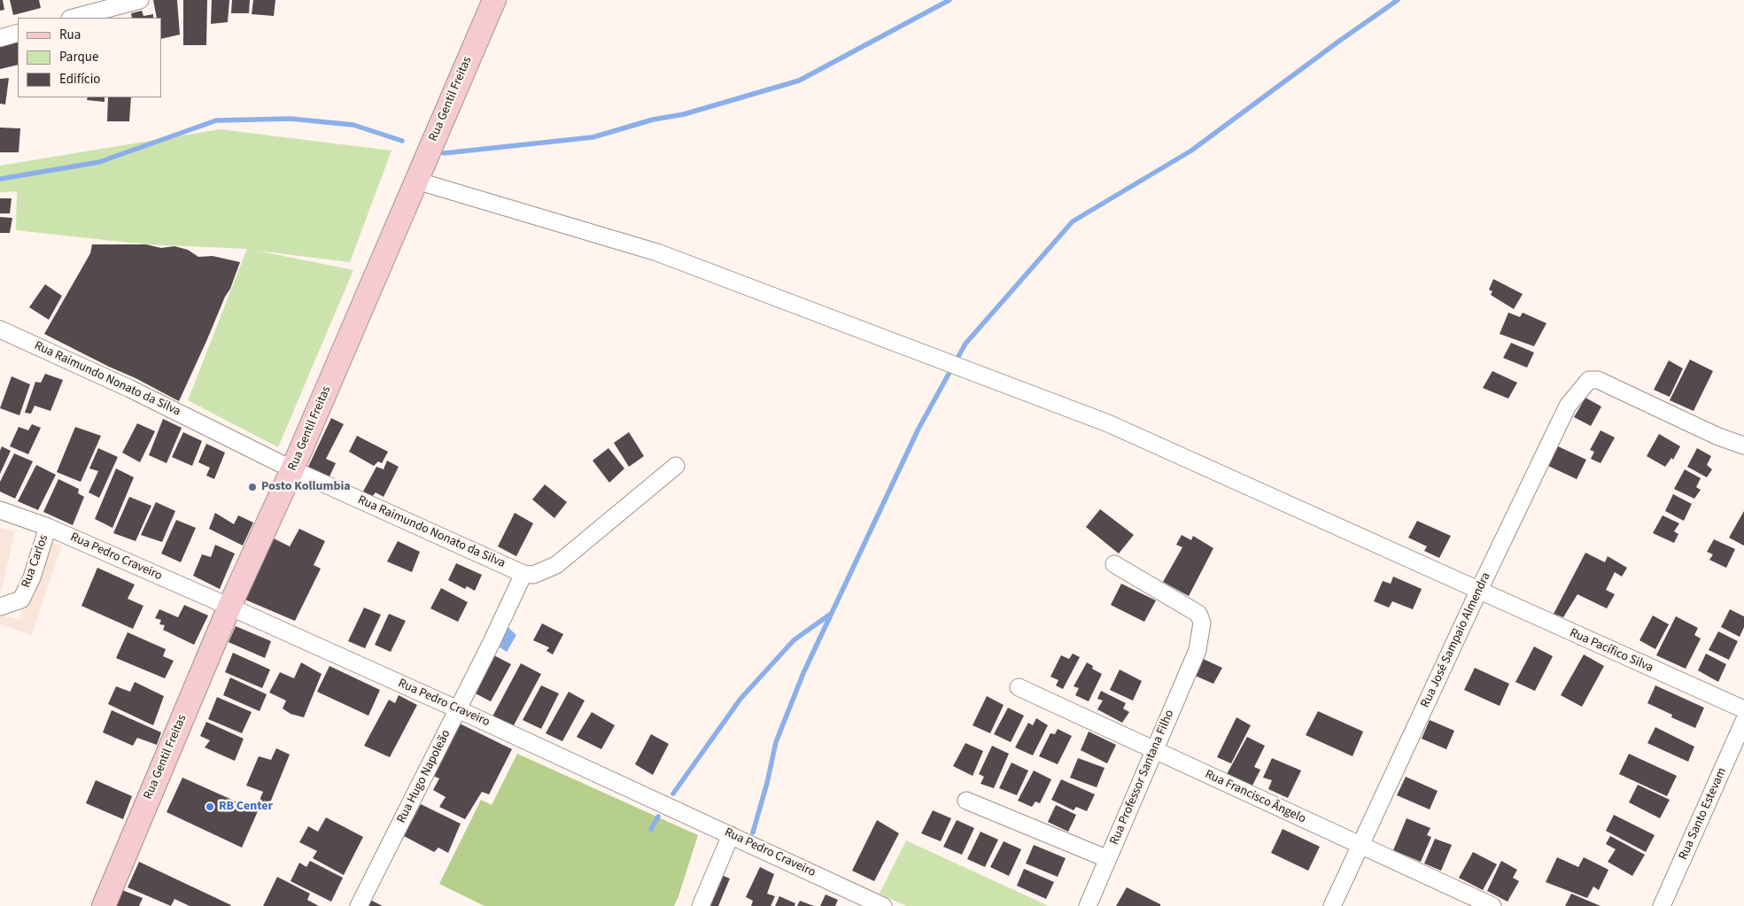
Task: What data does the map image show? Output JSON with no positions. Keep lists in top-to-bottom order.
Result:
{
  "streets": {
    "main road": ["Rua Gentil Freitas"],
    "street": [
      "Rua Raimundo Nonato da Silva",
      "Rua Pedro Craveiro",
      "Rua Carlos",
      "Rua José Sampaio Almendra",
      "Rua Pacífico Silva",
      "Rua Hugo Napoleão",
      "Rua Professor Santana Filho",
      "Rua Francisco Ângelo",
      "Rua Santo Estevam"
    ]
  },
  "crossings": [
    ["Rua Gentil Freitas", "Rua Raimundo Nonato da Silva"],
    ["Rua Gentil Freitas", "Rua Pedro Craveiro"],
    ["Rua Gentil Freitas", "Rua Pacífico Silva"],
    ["Rua Raimundo Nonato da Silva", "Rua Hugo Napoleão"],
    ["Rua Pedro Craveiro", "Rua Carlos"],
    ["Rua Pedro Craveiro", "Rua Hugo Napoleão"],
    ["Rua José Sampaio Almendra", "Rua Pacífico Silva"],
    ["Rua José Sampaio Almendra", "Rua Francisco Ângelo"],
    ["Rua Professor Santana Filho", "Rua Francisco Ângelo"]
  ],
  "places": ["Posto Kollumbia", "RB Center"],
  "legend": ["Rua", "Parque", "Edifício"]
}
